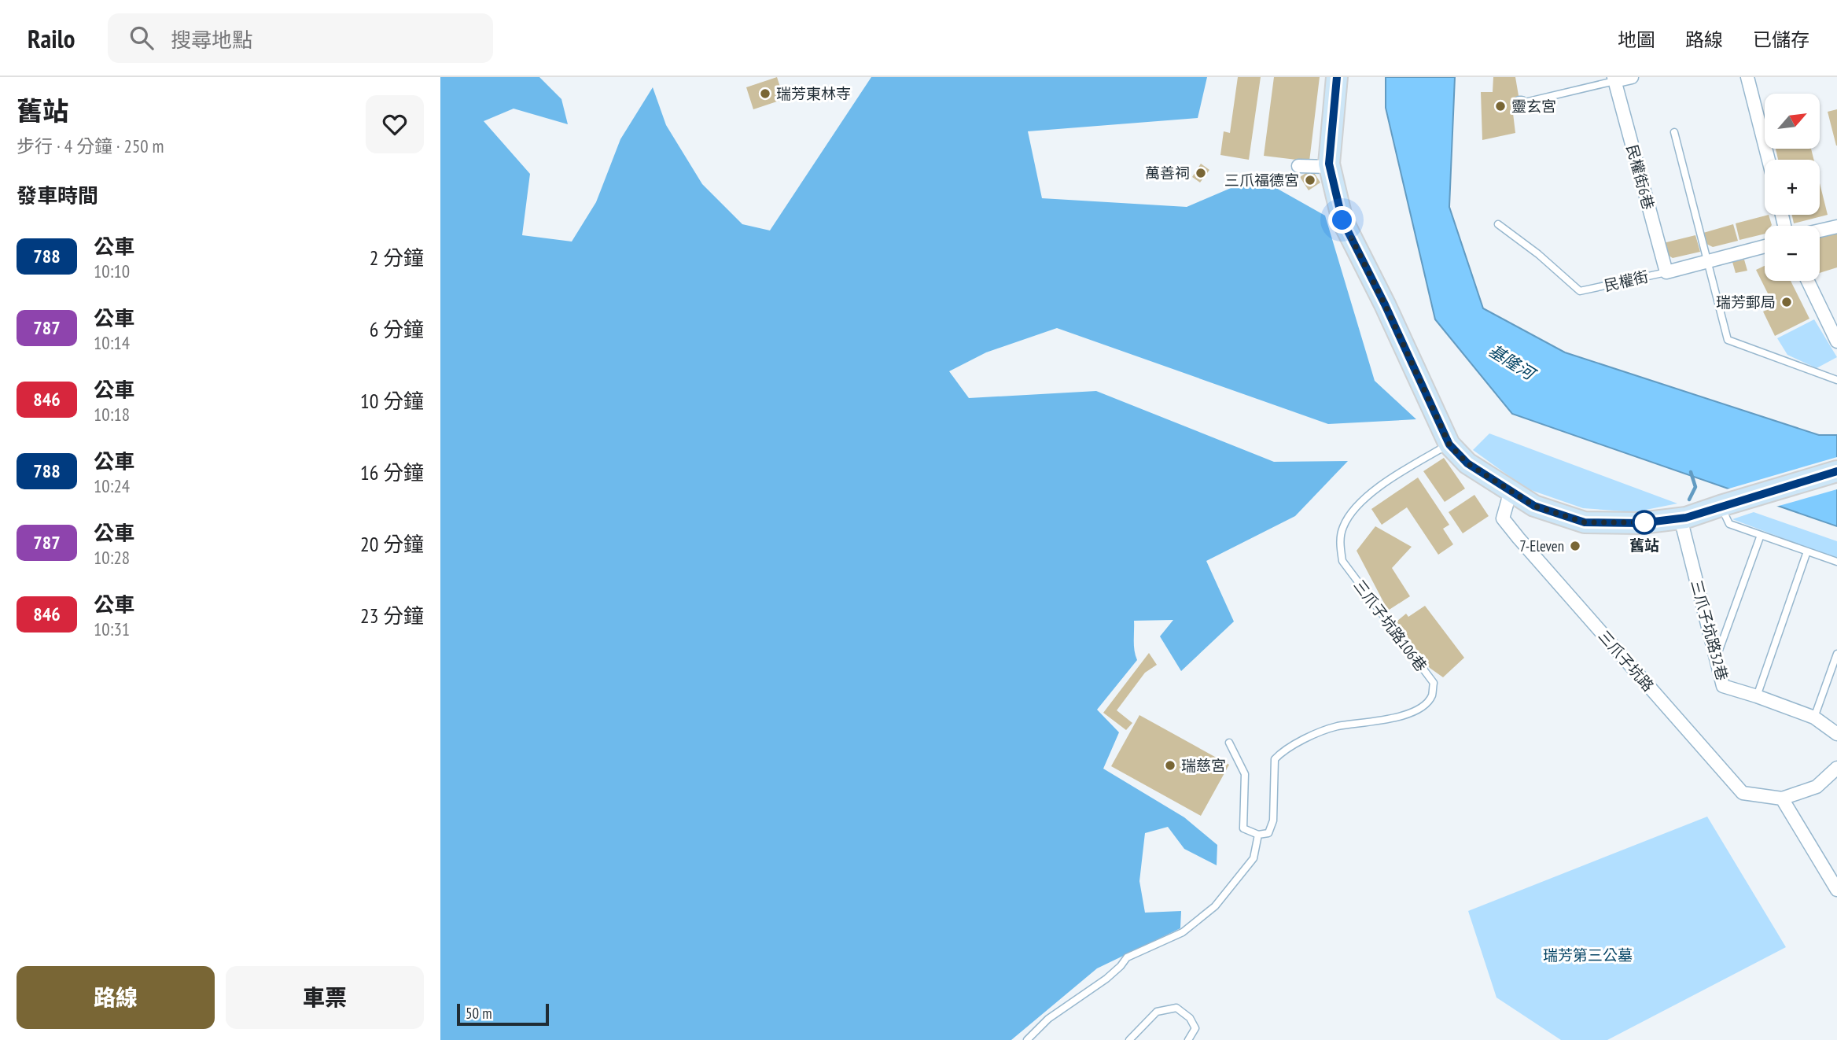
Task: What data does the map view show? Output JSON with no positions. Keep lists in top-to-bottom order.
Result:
{
  "streets": {
    "street": [
      "民權街6巷",
      "民權街",
      "三爪子坑路32巷",
      "三爪子坑路"
    ],
    "lane": ["三爪子坑路106巷"]
  },
  "crossings": [
    ["民權街6巷", "民權街"]
  ],
  "water": ["基隆河"],
  "parks": ["瑞芳第三公墓"],
  "places": [
    "瑞芳東林寺",
    "靈玄宮",
    "萬善祠",
    "三爪福德宮",
    "瑞芳郵局",
    "舊站",
    "7-Eleven",
    "瑞慈宮"
  ],
  "lines": ["bus line 788"],
  "scale_bar": "50 m",
  "north": "top right",
  "page": {
    "header": "Railo",
    "search": "搜尋地點",
    "nav": ["地圖", "路線", "已儲存"],
    "heading": [
      ["舊站", "步行 · 4 分鐘 · 250 m"],
      "發車時間"
    ],
    "map_buttons": ["+", "−"],
    "list": [
      {
        "mark": "788",
        "name": "公車",
        "note": "10:10",
        "value": "2 分鐘"
      },
      {
        "mark": "787",
        "name": "公車",
        "note": "10:14",
        "value": "6 分鐘"
      },
      {
        "mark": "846",
        "name": "公車",
        "note": "10:18",
        "value": "10 分鐘"
      },
      {
        "mark": "788",
        "name": "公車",
        "note": "10:24",
        "value": "16 分鐘"
      },
      {
        "mark": "787",
        "name": "公車",
        "note": "10:28",
        "value": "20 分鐘"
      },
      {
        "mark": "846",
        "name": "公車",
        "note": "10:31",
        "value": "23 分鐘"
      }
    ],
    "buttons": ["路線", "車票"],
    "scale": "50 m"
  }
}
